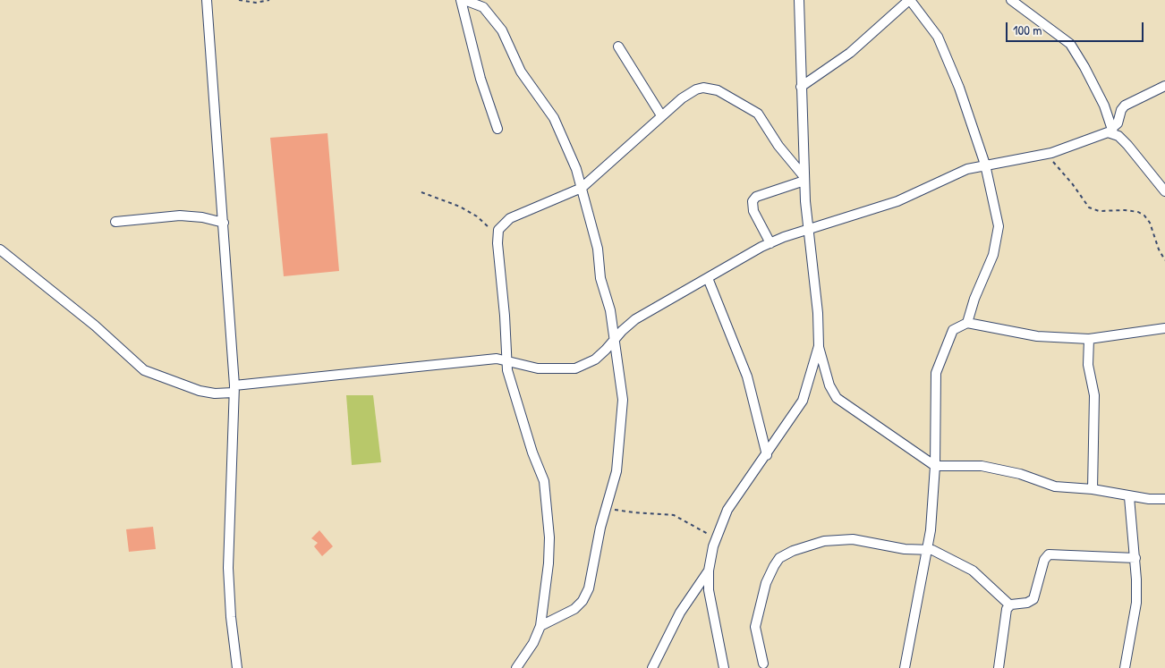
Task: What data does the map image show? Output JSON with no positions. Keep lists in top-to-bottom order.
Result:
{
  "scale_bar": "100 m"
}
